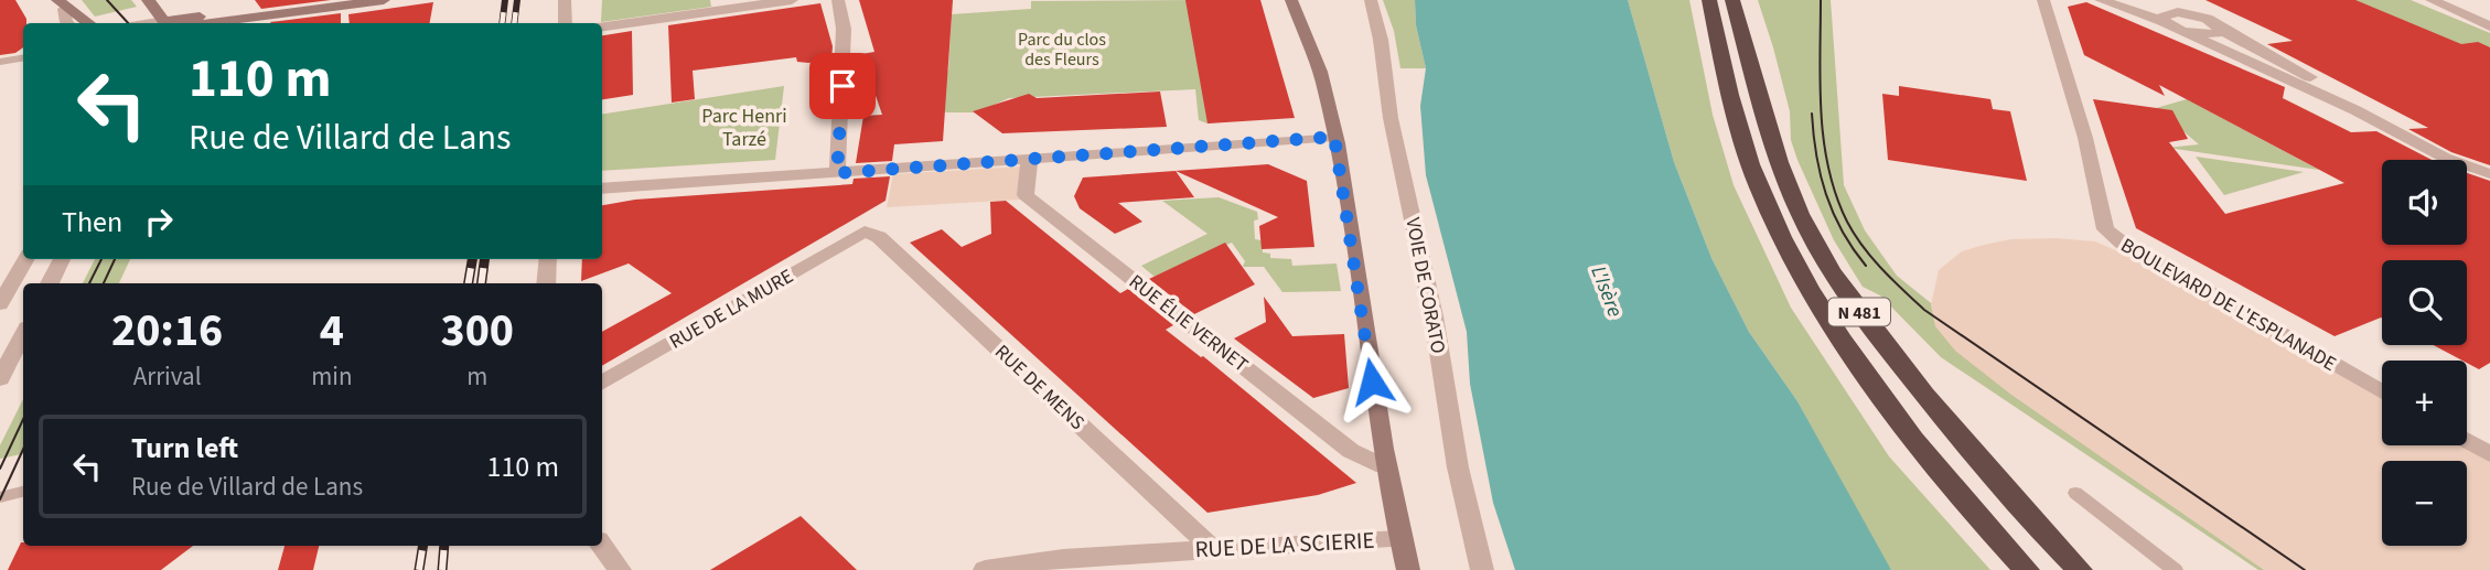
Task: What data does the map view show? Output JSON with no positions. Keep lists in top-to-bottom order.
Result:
{
  "streets": {
    "highway": ["N 481"],
    "street": [
      "VOIE DE CORATO",
      "BOULEVARD DE L'ESPLANADE",
      "RUE DE LA MURE",
      "RUE ÉLIE VERNET",
      "RUE DE MENS",
      "RUE DE LA SCIERIE"
    ]
  },
  "crossings": [
    ["RUE DE LA MURE", "RUE DE MENS"],
    ["RUE DE MENS", "RUE DE LA SCIERIE"]
  ],
  "water": ["L'Isère"],
  "parks": ["Parc du clos des Fleurs", "Parc Henri Tarzé"],
  "page": {
    "turn": ["110 m", "Rue de Villard de Lans"],
    "map_buttons": ["+", "−"],
    "then": "Then",
    "eta": [
      "20:16",
      "Arrival",
      "4",
      "min",
      "300",
      "m"
    ],
    "list": [
      {
        "name": "Turn left",
        "note": "Rue de Villard de Lans",
        "value": "110 m"
      }
    ]
  }
}
